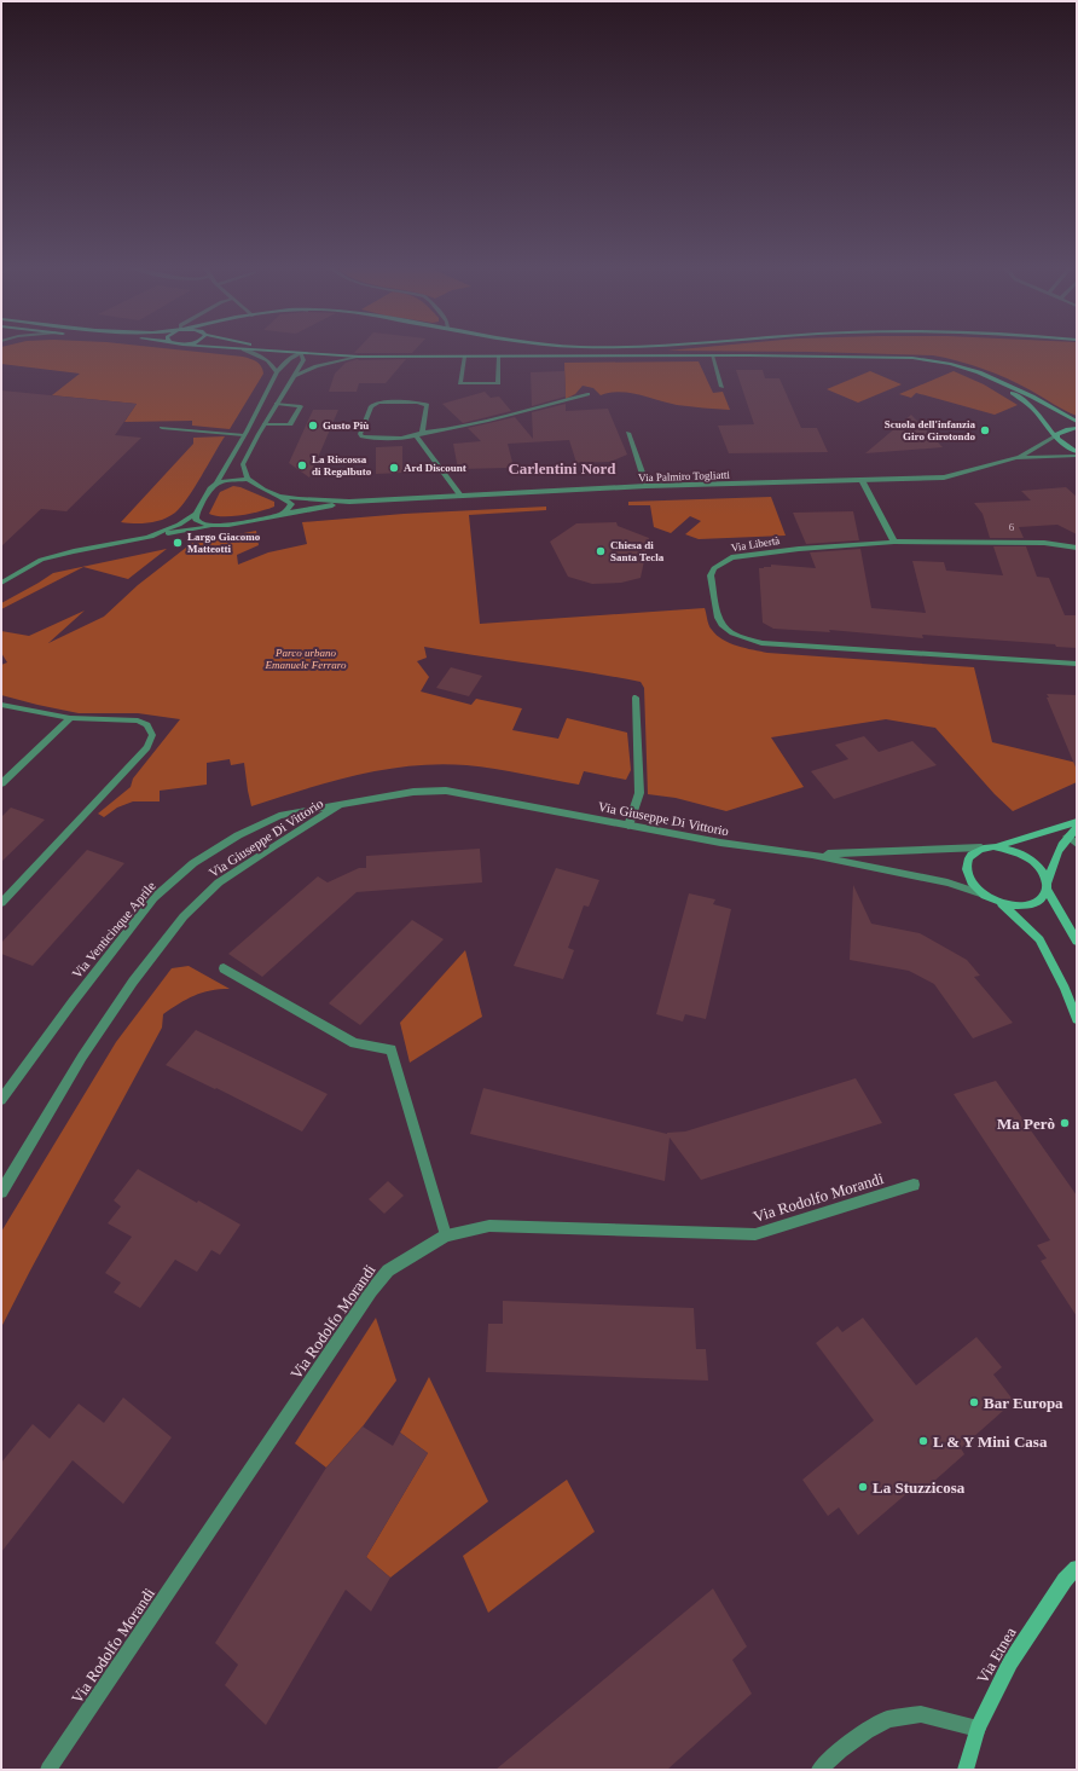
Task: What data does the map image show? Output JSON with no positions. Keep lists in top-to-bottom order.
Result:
{
  "streets": {
    "main road": ["Via Etnea"],
    "street": [
      "Via Palmiro Togliatti",
      "Via Libertà",
      "Via Giuseppe Di Vittorio",
      "Via Venticinque Aprile",
      "Via Rodolfo Morandi"
    ]
  },
  "crossings": [
    ["Via Giuseppe Di Vittorio", "Via Venticinque Aprile"]
  ],
  "districts": ["Carlentini Nord"],
  "parks": ["Parco urbano Emanuele Ferraro"],
  "places": [
    "Gusto Più",
    "Scuola dell'infanzia Giro Girotondo",
    "La Riscossa di Regalbuto",
    "Ard Discount",
    "Largo Giacomo Matteotti",
    "Chiesa di Santa Tecla",
    "Ma Però",
    "Bar Europa",
    "L & Y Mini Casa",
    "La Stuzzicosa"
  ],
  "house_numbers": ["6"]
}
